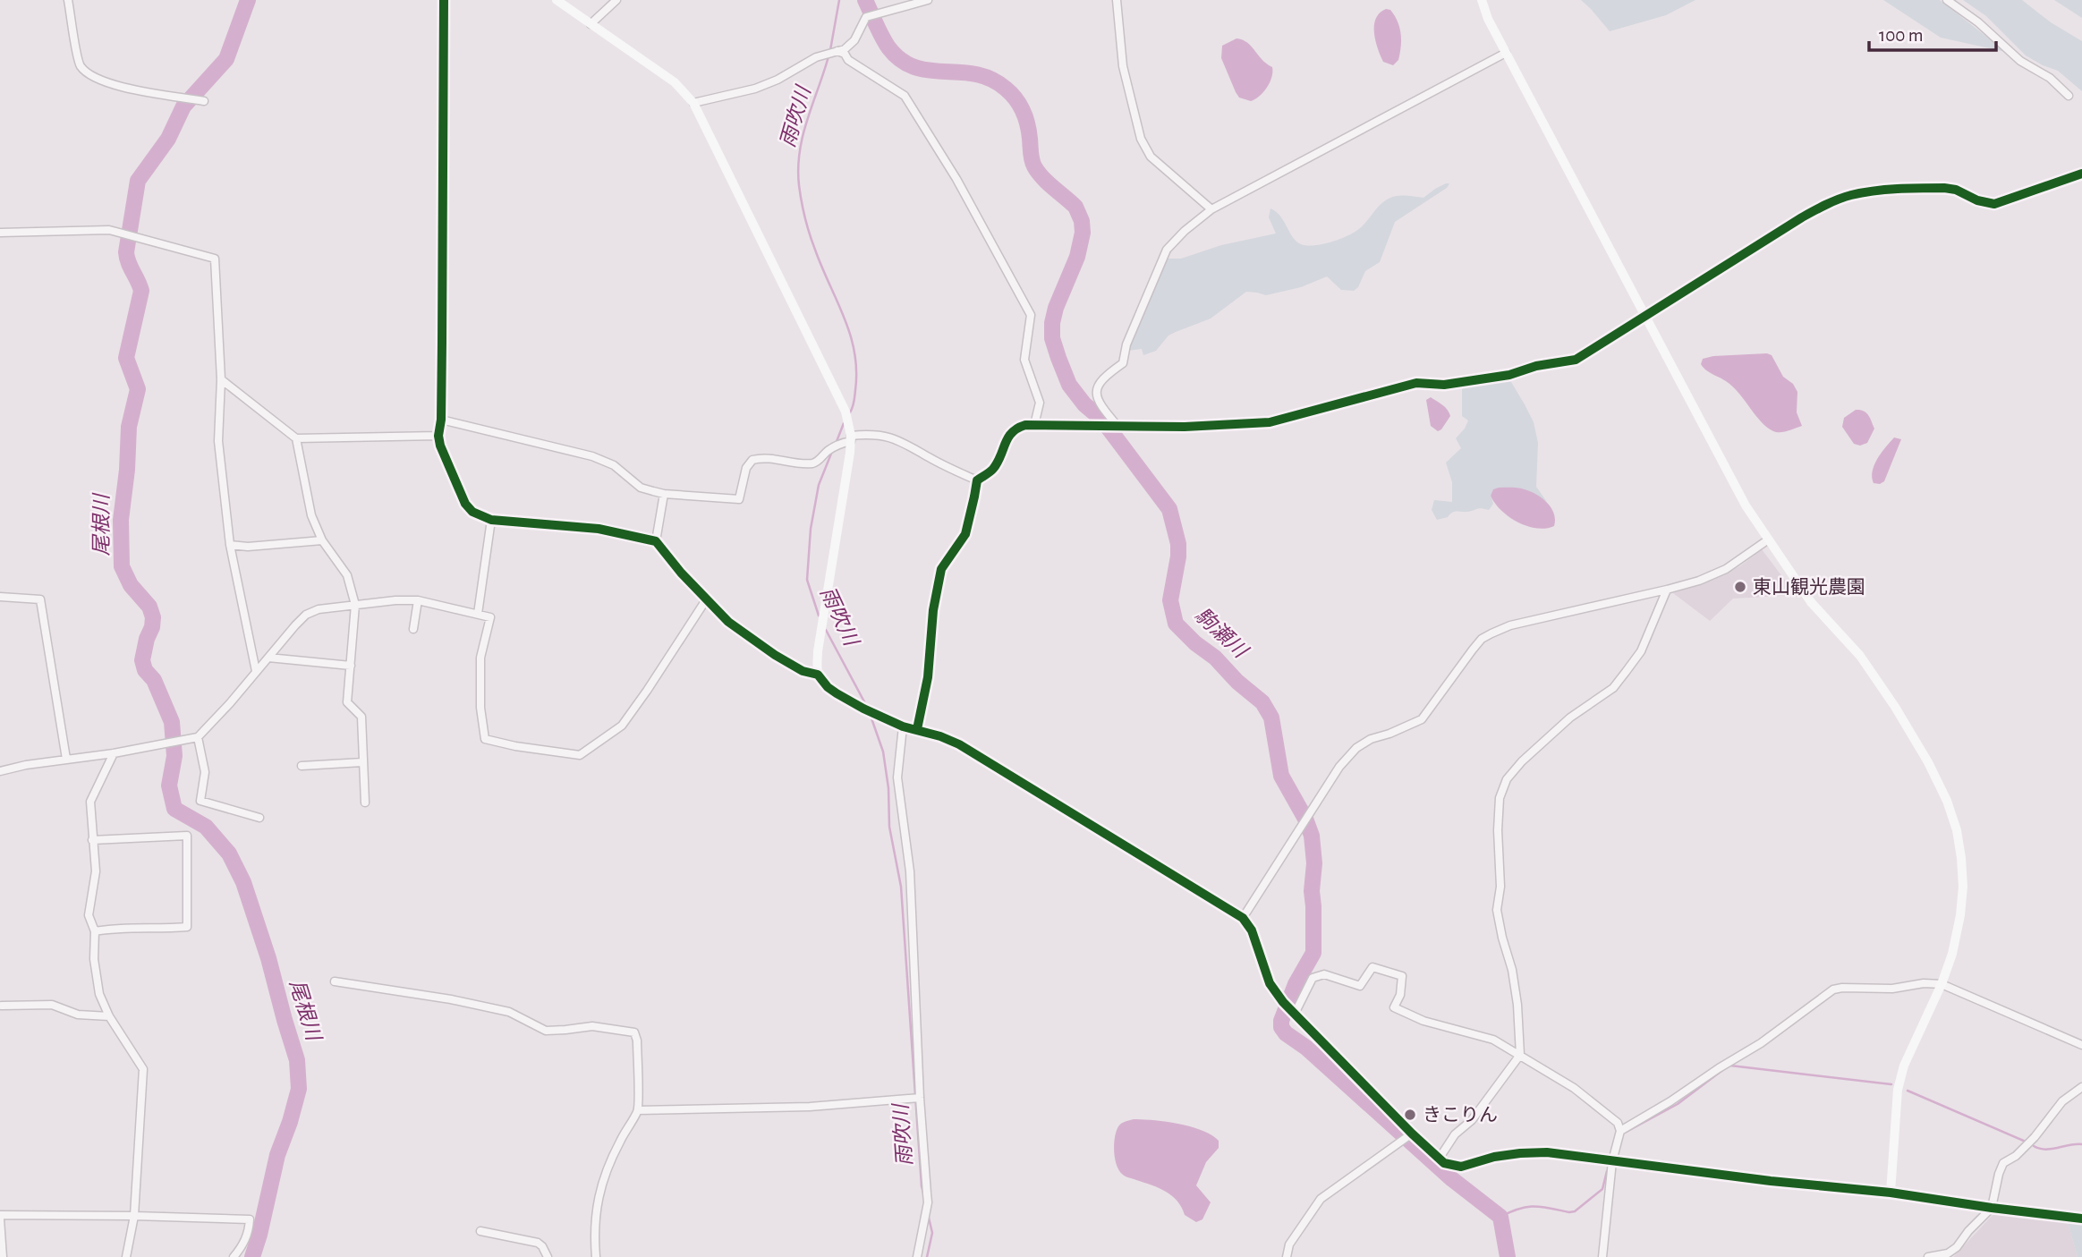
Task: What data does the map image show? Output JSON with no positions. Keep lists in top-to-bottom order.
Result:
{
  "water": ["雨吹川", "尾根川", "駒瀬川"],
  "places": ["東山観光農園", "きこりん"],
  "scale_bar": "100 m"
}
